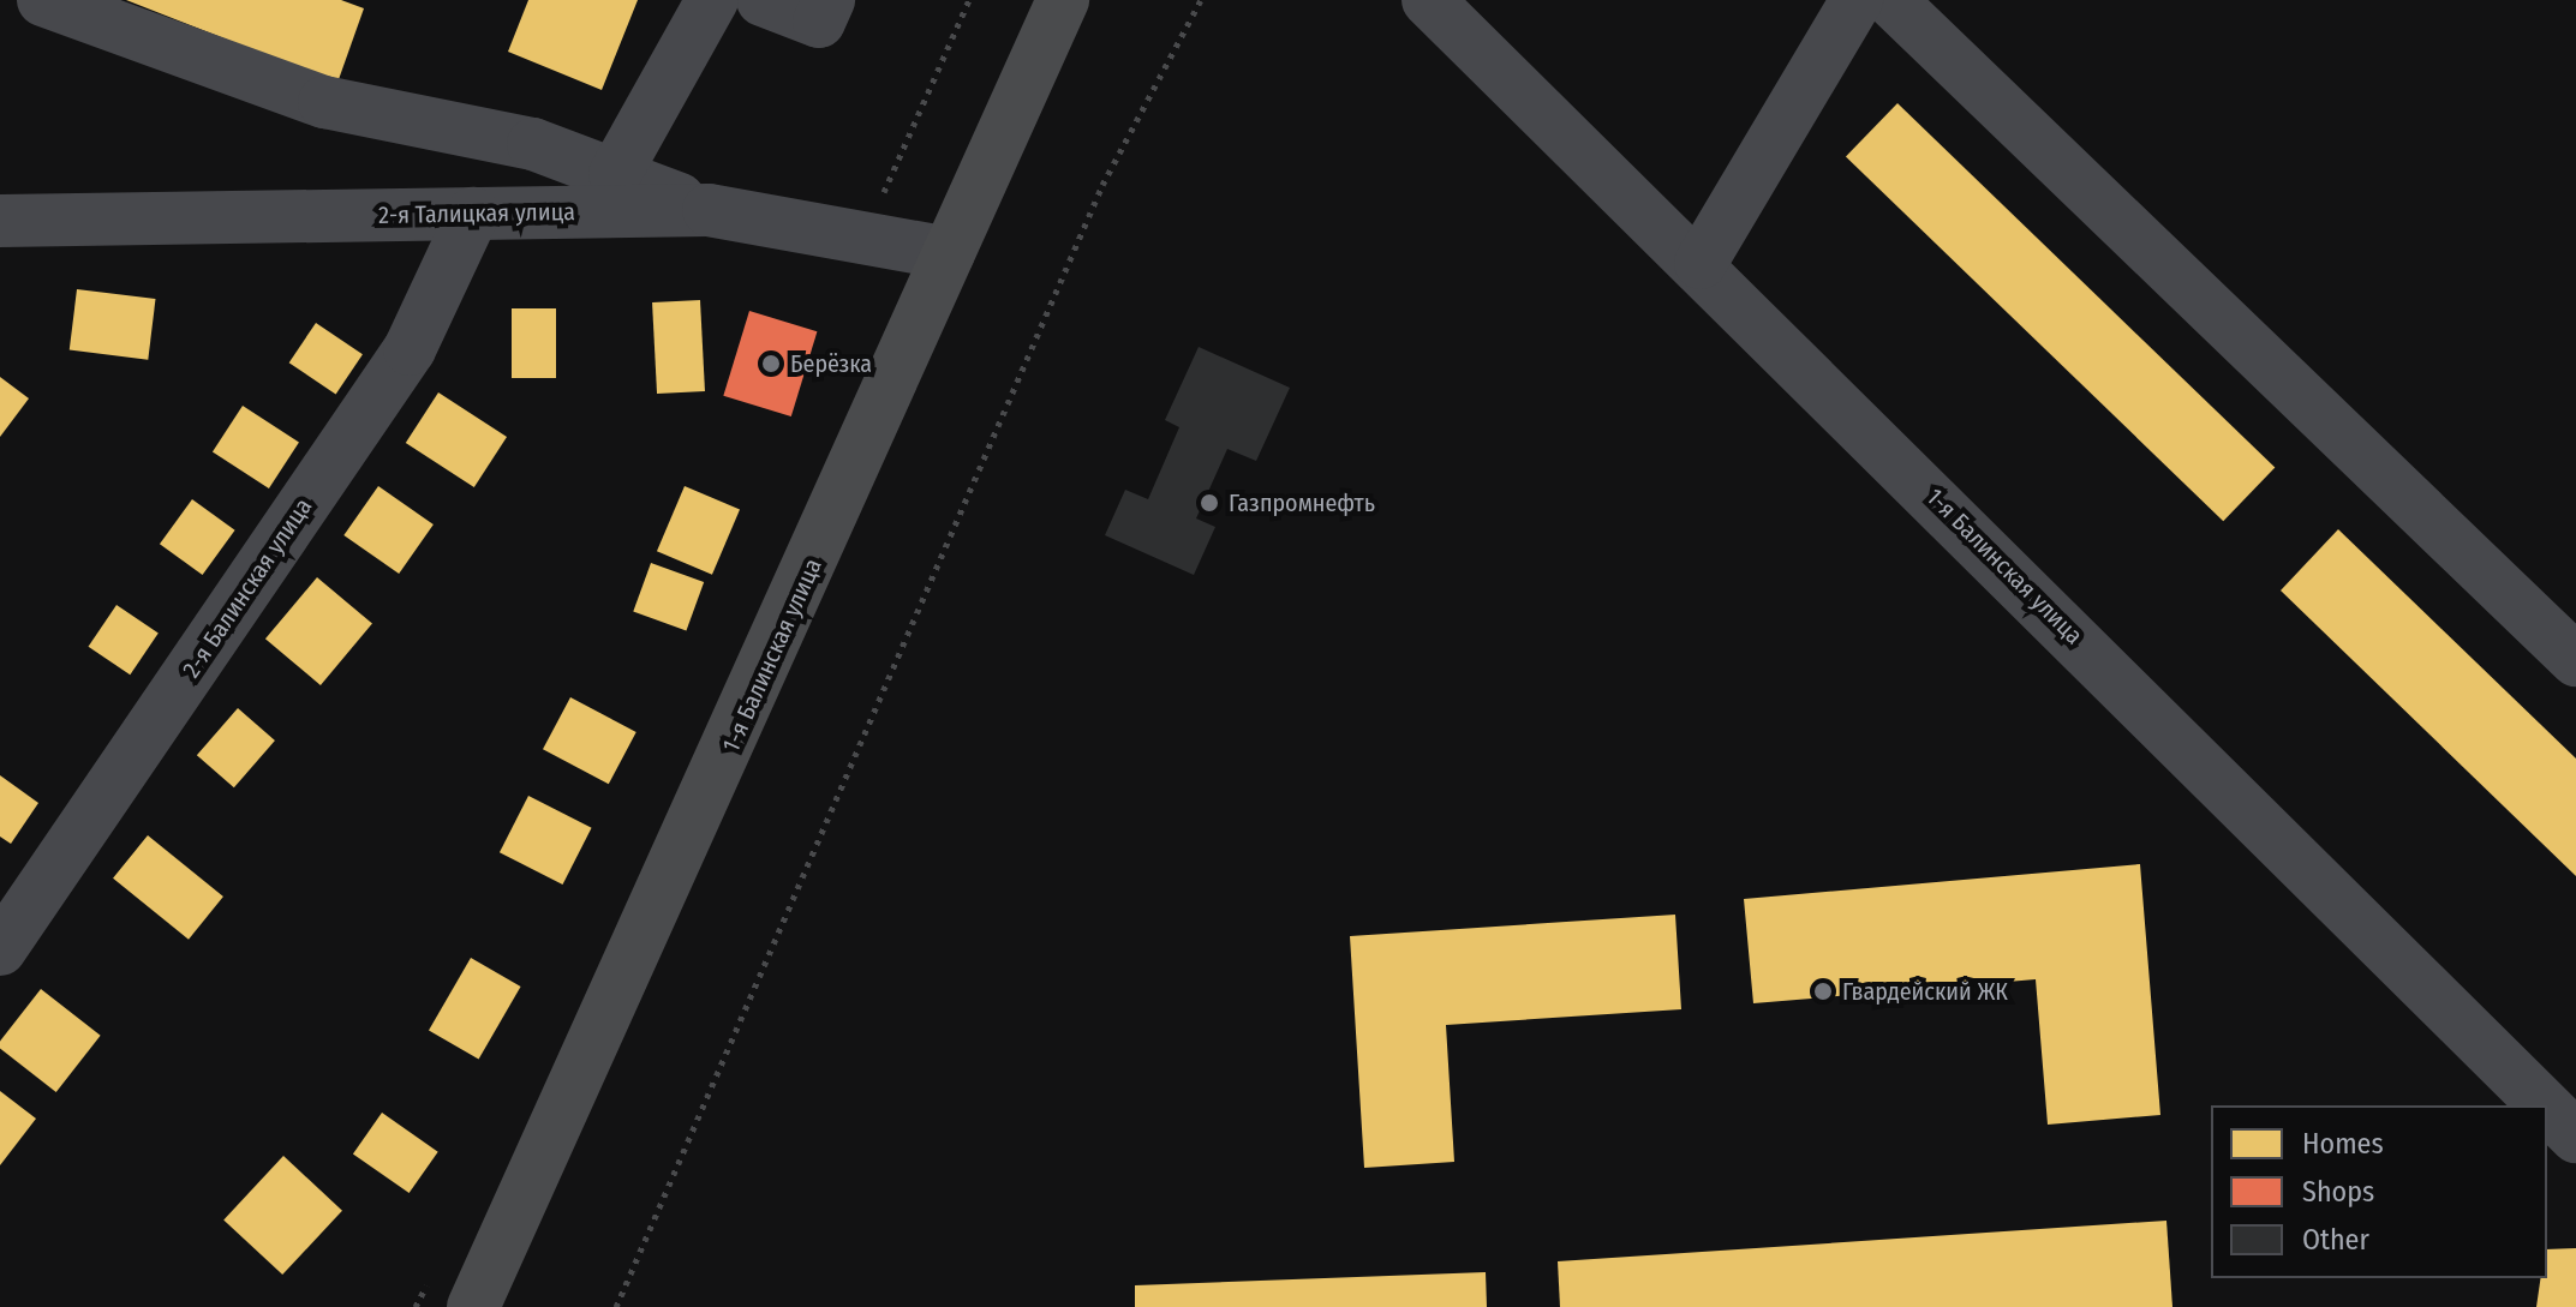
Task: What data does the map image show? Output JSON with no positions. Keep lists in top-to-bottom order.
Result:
{
  "streets": {
    "main road": ["1-я Балинская улица"],
    "street": ["2-я Талицкая улица", "2-я Балинская улица"]
  },
  "crossings": [
    ["2-я Талицкая улица", "1-я Балинская улица"],
    ["2-я Талицкая улица", "2-я Балинская улица"]
  ],
  "places": ["Берёзка", "Газпромнефть", "Гвардейский ЖК"],
  "legend": ["Homes", "Shops", "Other"]
}
